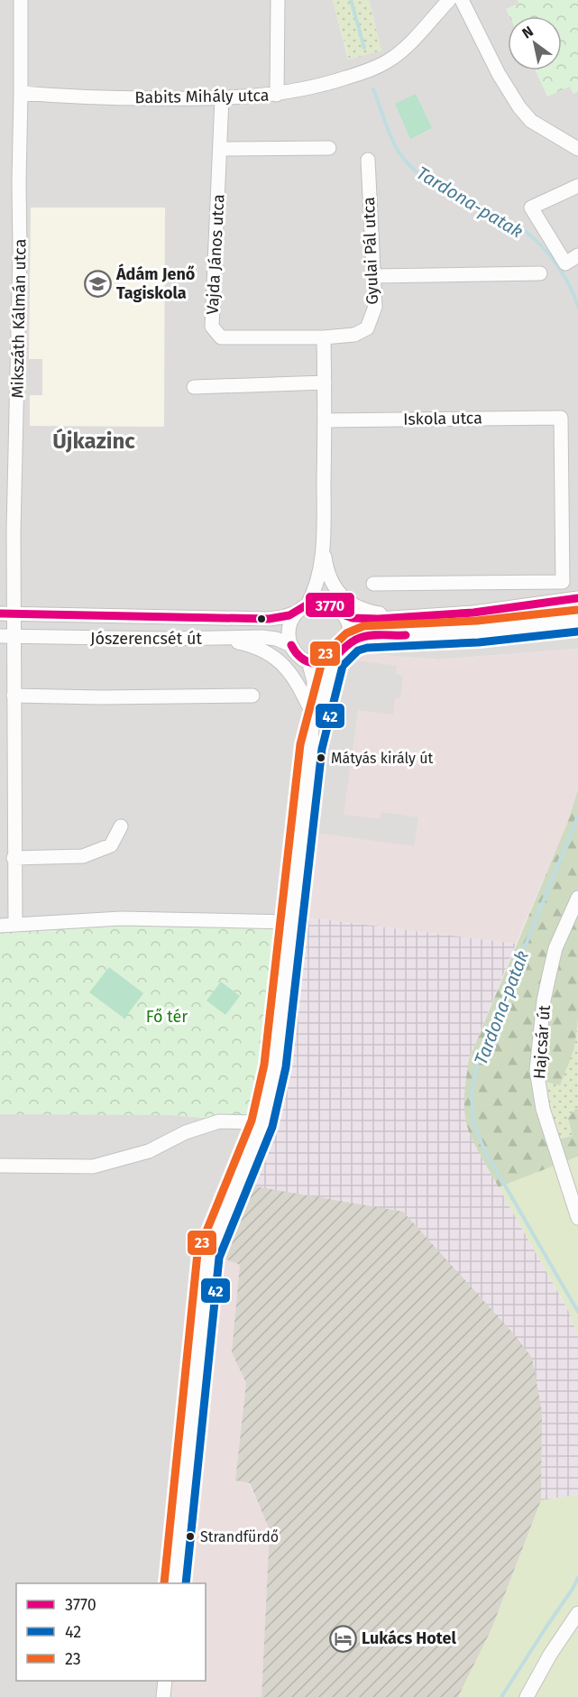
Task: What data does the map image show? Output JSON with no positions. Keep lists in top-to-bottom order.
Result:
{
  "streets": {
    "street": [
      "Babits Mihály utca",
      "Gyulai Pál utca",
      "Vajda János utca",
      "Mikszáth Kálmán utca",
      "Iskola utca",
      "Jószerencsét út",
      "Hajcsár út"
    ]
  },
  "crossings": [
    ["Babits Mihály utca", "Vajda János utca"],
    ["Babits Mihály utca", "Mikszáth Kálmán utca"],
    ["Gyulai Pál utca", "Vajda János utca"],
    ["Mikszáth Kálmán utca", "Jószerencsét út"]
  ],
  "districts": ["Újkazinc"],
  "water": ["Tardona-patak"],
  "parks": ["Fő tér"],
  "places": {
    "school or university": ["Ádám Jenő Tagiskola"],
    "other": ["Mátyás király út", "Strandfürdő"],
    "hotel": ["Lukács Hotel"]
  },
  "lines": ["transit line 3770", "transit line 23", "transit line 42"],
  "legend": ["3770", "42", "23"],
  "north": "top left"
}
